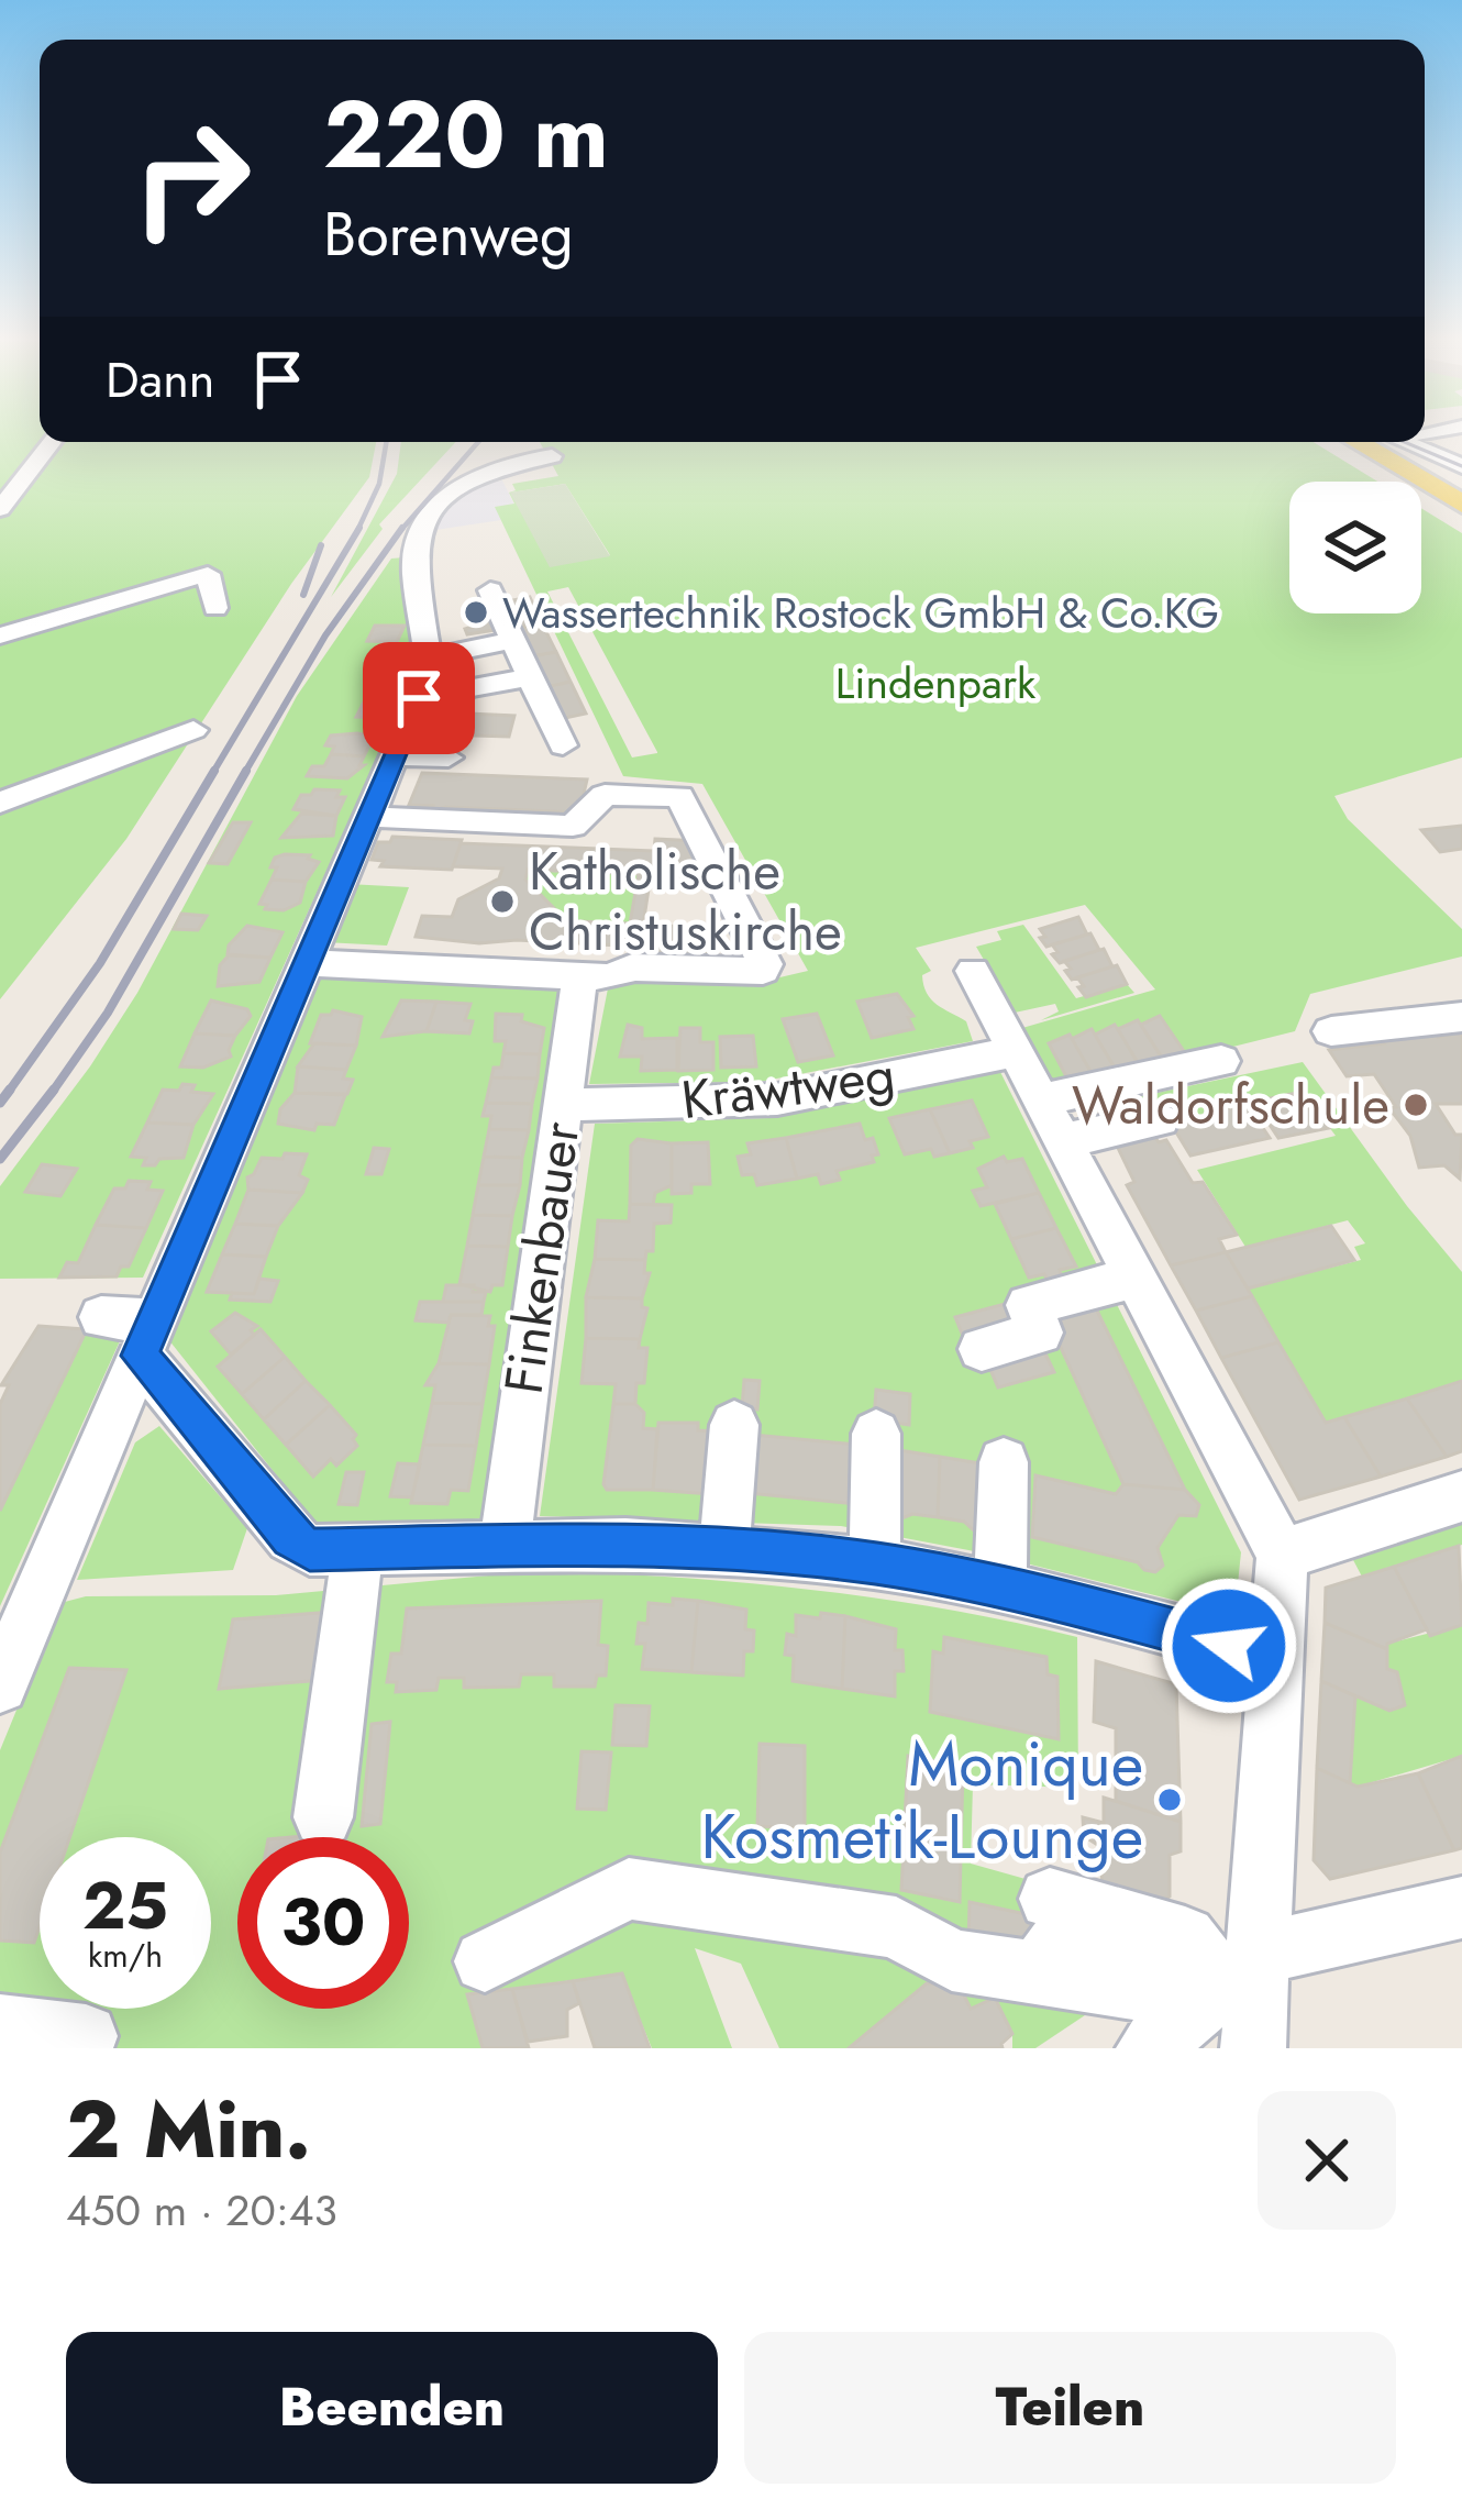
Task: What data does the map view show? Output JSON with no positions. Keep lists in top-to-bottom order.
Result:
{
  "streets": {
    "street": ["Kräwtweg", "Finkenbauer"]
  },
  "crossings": [
    ["Kräwtweg", "Finkenbauer"]
  ],
  "parks": ["Lindenpark"],
  "places": [
    "Wassertechnik Rostock GmbH & Co.KG",
    "Katholische Christuskirche",
    "Waldorfschule",
    "Monique Kosmetik-Lounge"
  ],
  "page": {
    "turn": ["220 m", "Borenweg"],
    "then": "Dann",
    "speed": "25 km/h",
    "limit": "30",
    "heading": ["2 Min.", "450 m · 20:43"],
    "buttons": ["Beenden", "Teilen"]
  }
}
